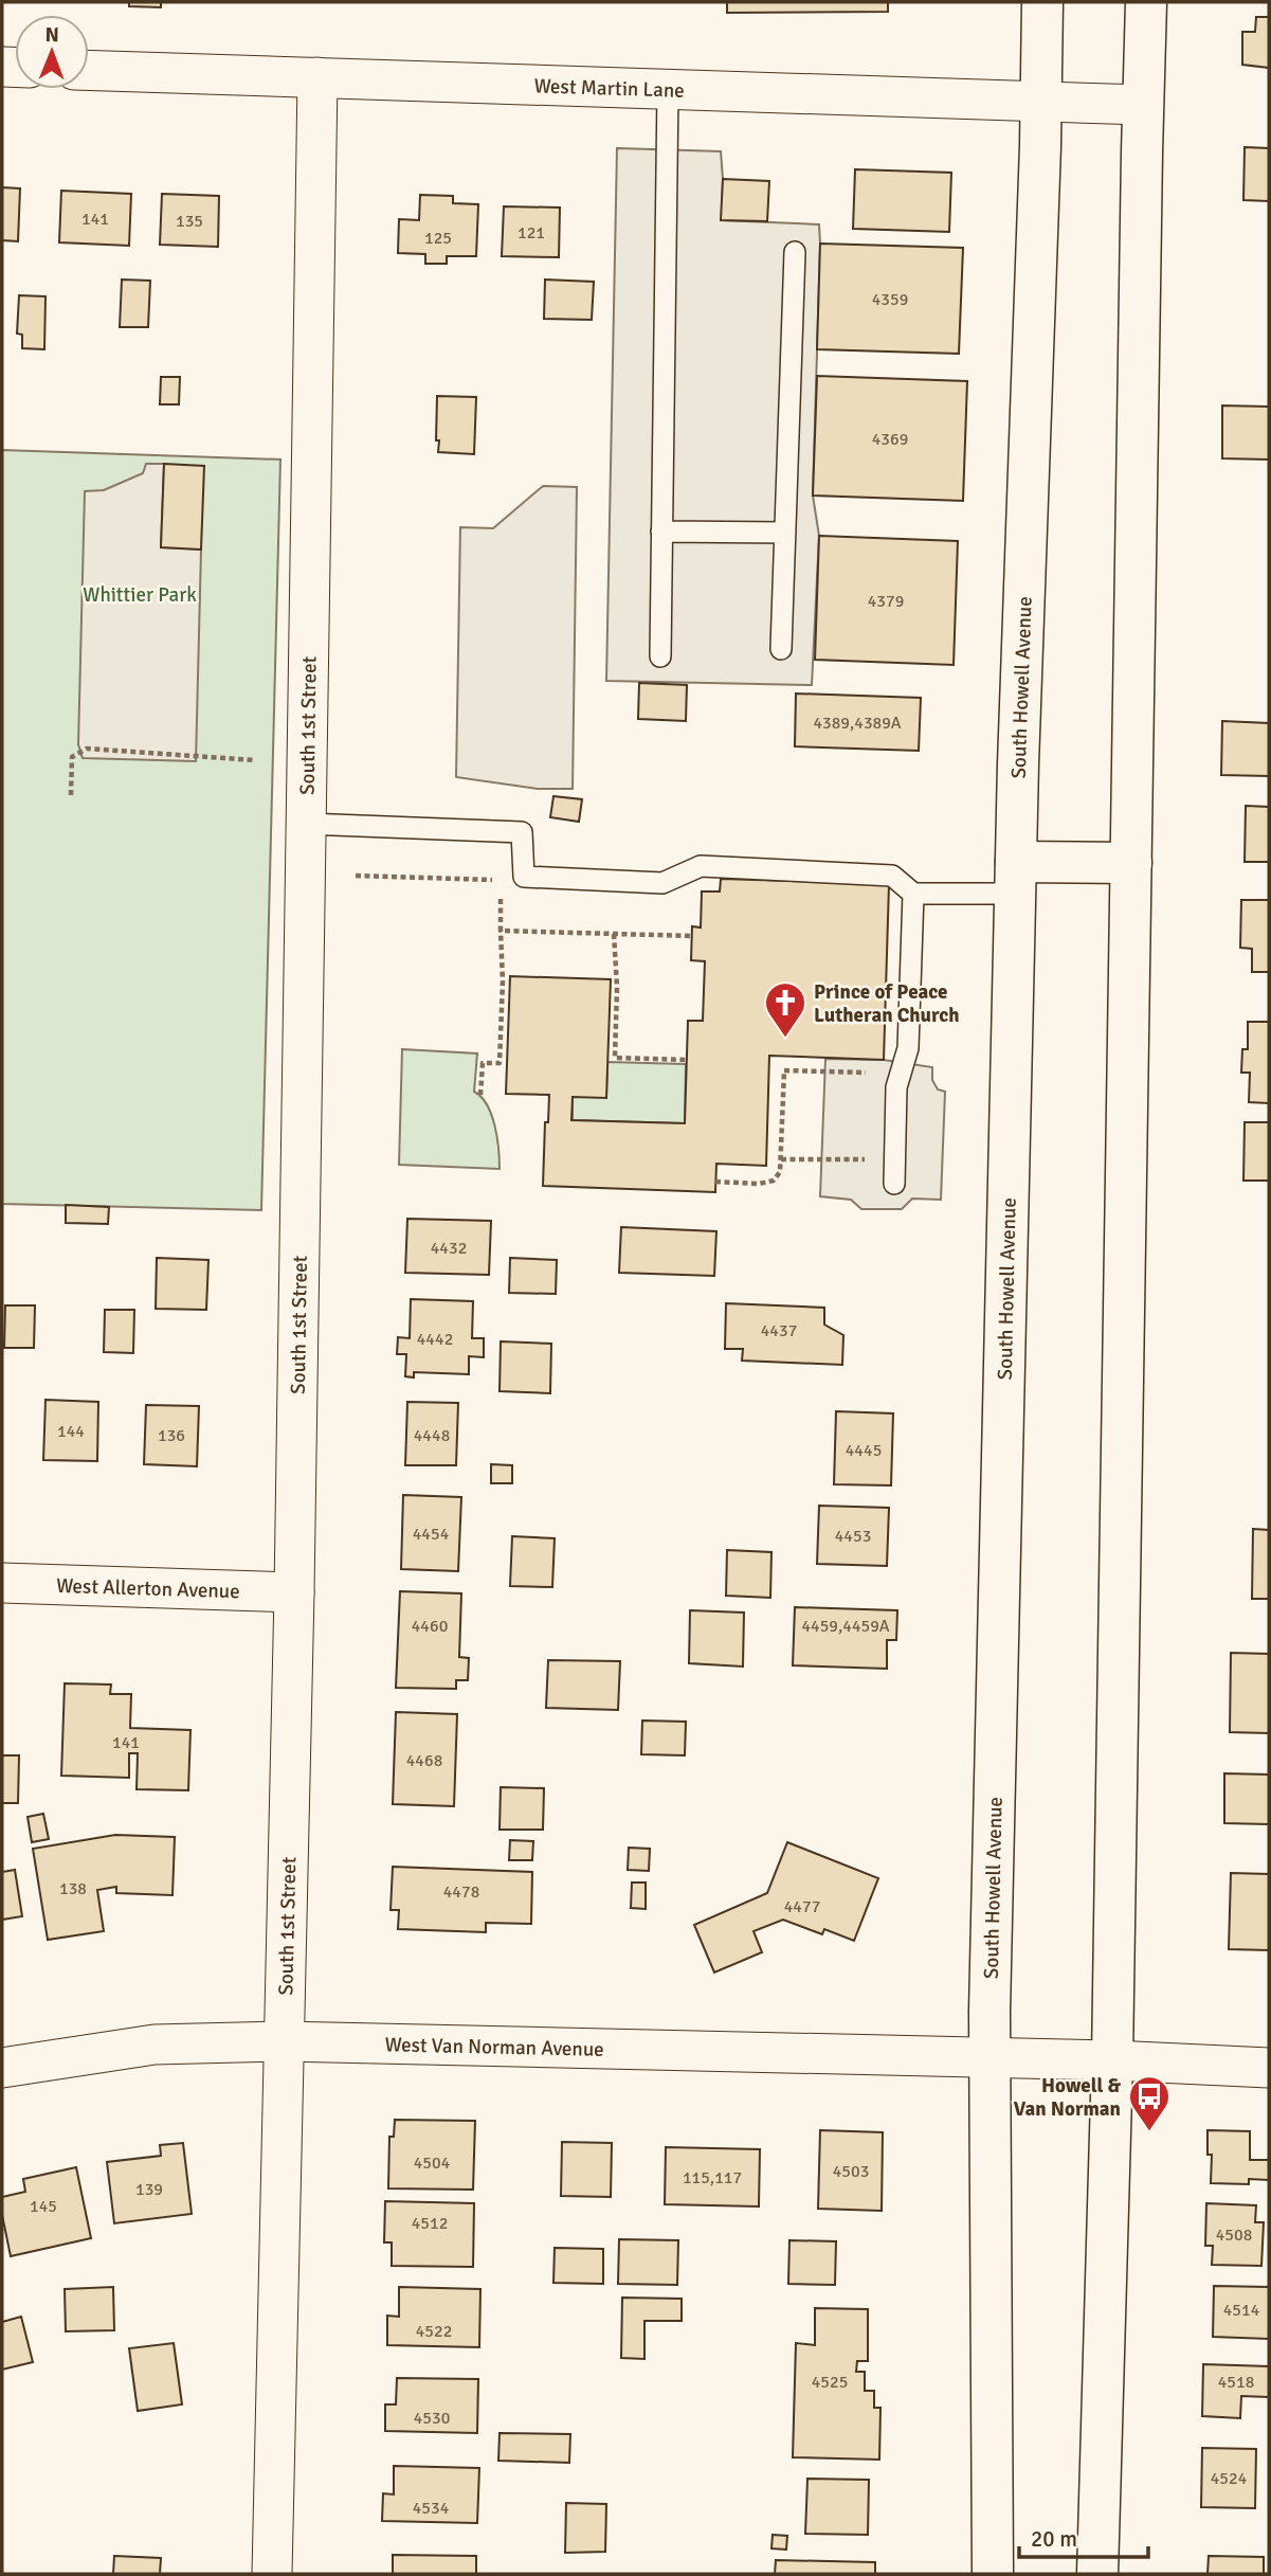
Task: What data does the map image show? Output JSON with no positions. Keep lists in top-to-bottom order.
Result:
{
  "streets": {
    "main road": ["South Howell Avenue"],
    "street": [
      "West Martin Lane",
      "South 1st Street",
      "West Allerton Avenue",
      "West Van Norman Avenue"
    ]
  },
  "crossings": [
    ["West Martin Lane", "South Howell Avenue"],
    ["West Martin Lane", "South 1st Street"],
    ["South Howell Avenue", "West Van Norman Avenue"],
    ["South 1st Street", "West Allerton Avenue"],
    ["South 1st Street", "West Van Norman Avenue"]
  ],
  "parks": ["Whittier Park"],
  "places": {
    "church": ["Prince of Peace Lutheran Church"],
    "bus stop": ["Howell & Van Norman"]
  },
  "house_numbers": [
    "141",
    "135",
    "121",
    "125",
    "4359",
    "4369",
    "4379",
    "4389,4389A",
    "4432",
    "4437",
    "4442",
    "144",
    "136",
    "4448",
    "4445",
    "4454",
    "4453",
    "4460",
    "4459,4459A",
    "141",
    "4468",
    "138",
    "4478",
    "4477",
    "4504",
    "4503",
    "115,117",
    "139",
    "145",
    "4512",
    "4508",
    "4514",
    "4522",
    "4525",
    "4518",
    "4530",
    "4524",
    "4534"
  ],
  "scale_bar": "20 m",
  "north": "top"
}
